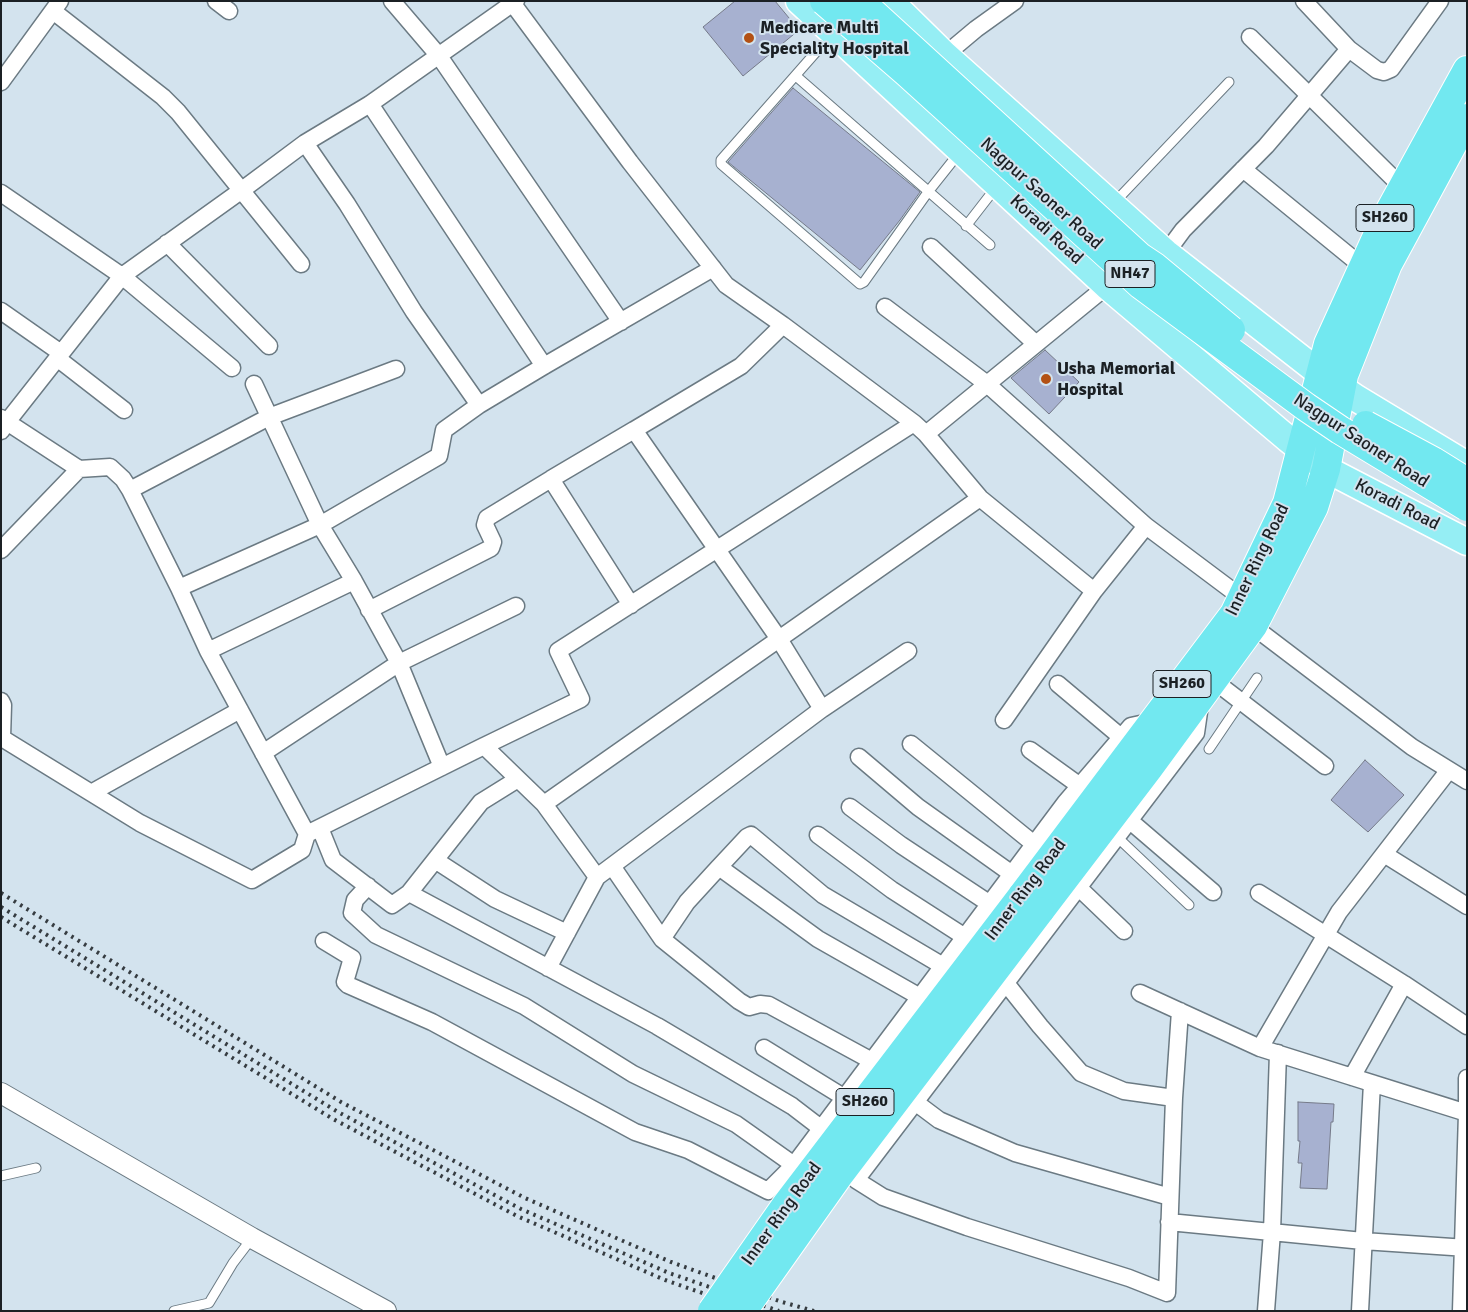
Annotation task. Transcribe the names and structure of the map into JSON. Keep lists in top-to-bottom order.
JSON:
{
  "streets": {
    "highway": [
      "Nagpur Saoner Road",
      "SH260",
      "NH47",
      "Inner Ring Road"
    ],
    "main road": ["Koradi Road"]
  },
  "crossings": [
    ["SH260", "Koradi Road"],
    ["SH260", "NH47"],
    ["SH260", "Inner Ring Road"],
    ["Koradi Road", "NH47"],
    ["Koradi Road", "Inner Ring Road"],
    ["NH47", "Inner Ring Road"]
  ],
  "places": ["Medicare Multi Speciality Hospital", "Usha Memorial Hospital"]
}
